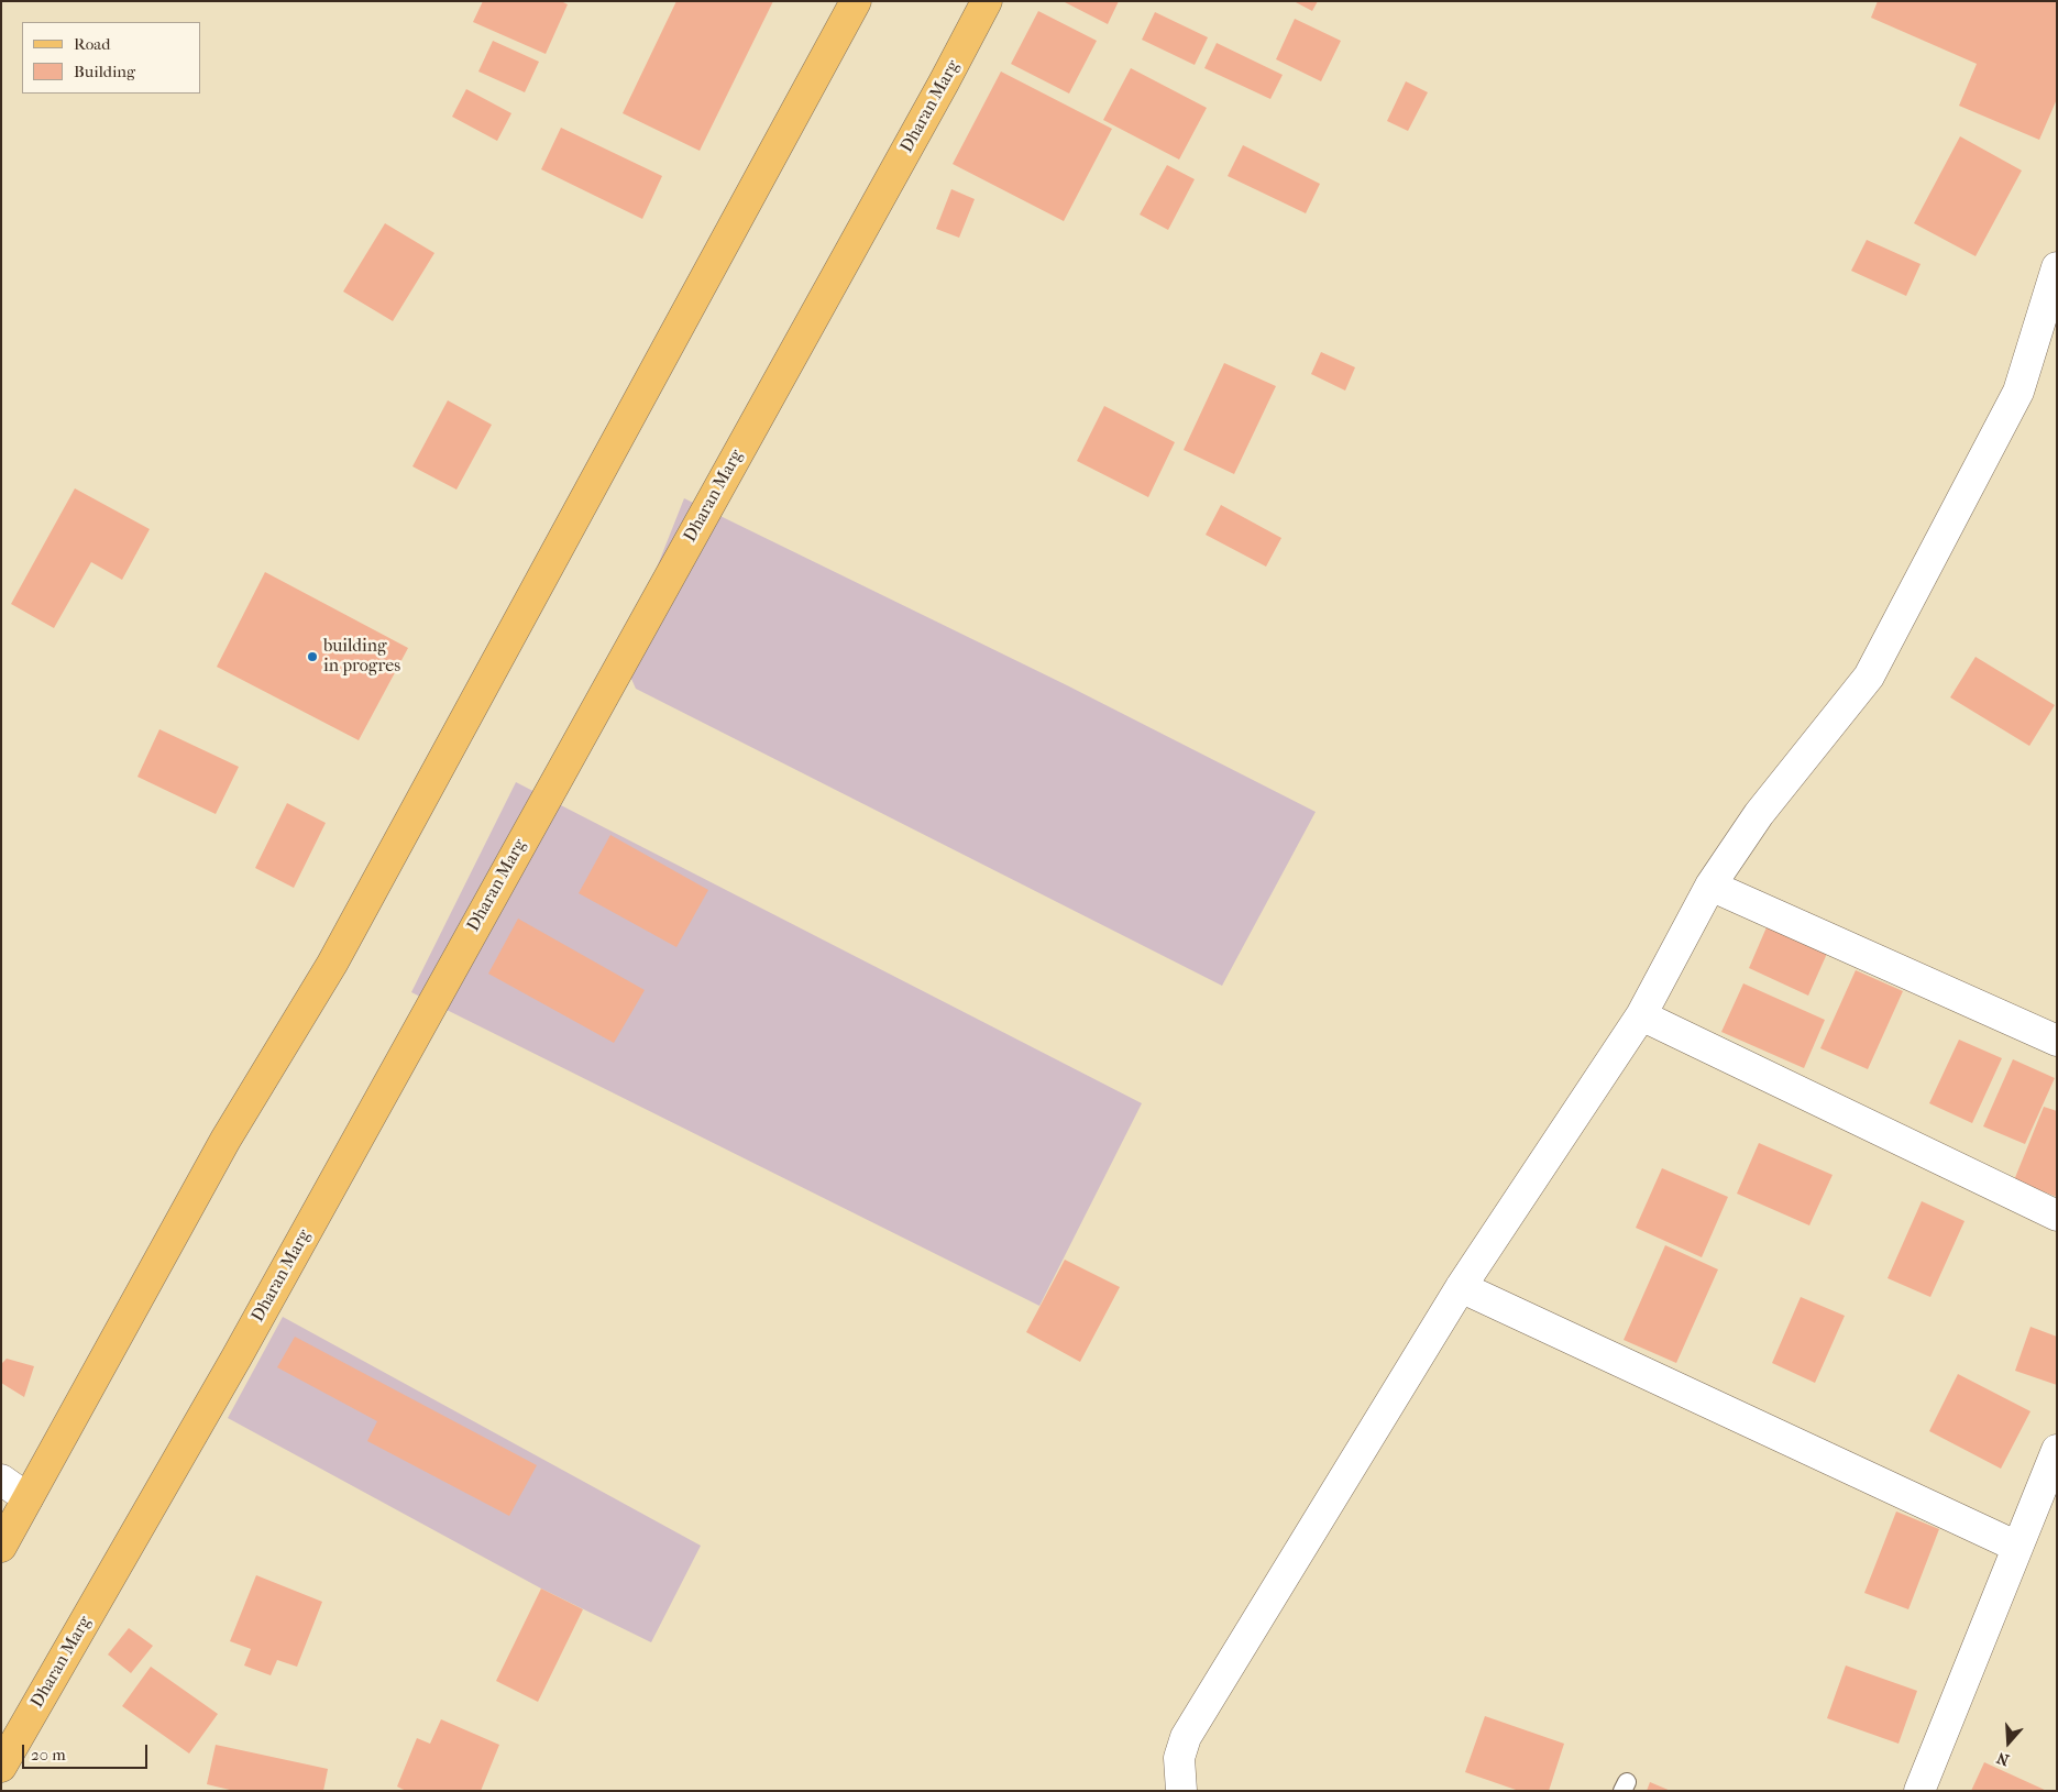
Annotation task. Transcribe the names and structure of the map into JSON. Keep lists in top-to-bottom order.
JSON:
{
  "streets": {
    "main road": ["Dharan Marg"]
  },
  "places": ["building in progres"],
  "legend": ["Road", "Building"],
  "scale_bar": "20 m",
  "north": "bottom"
}
